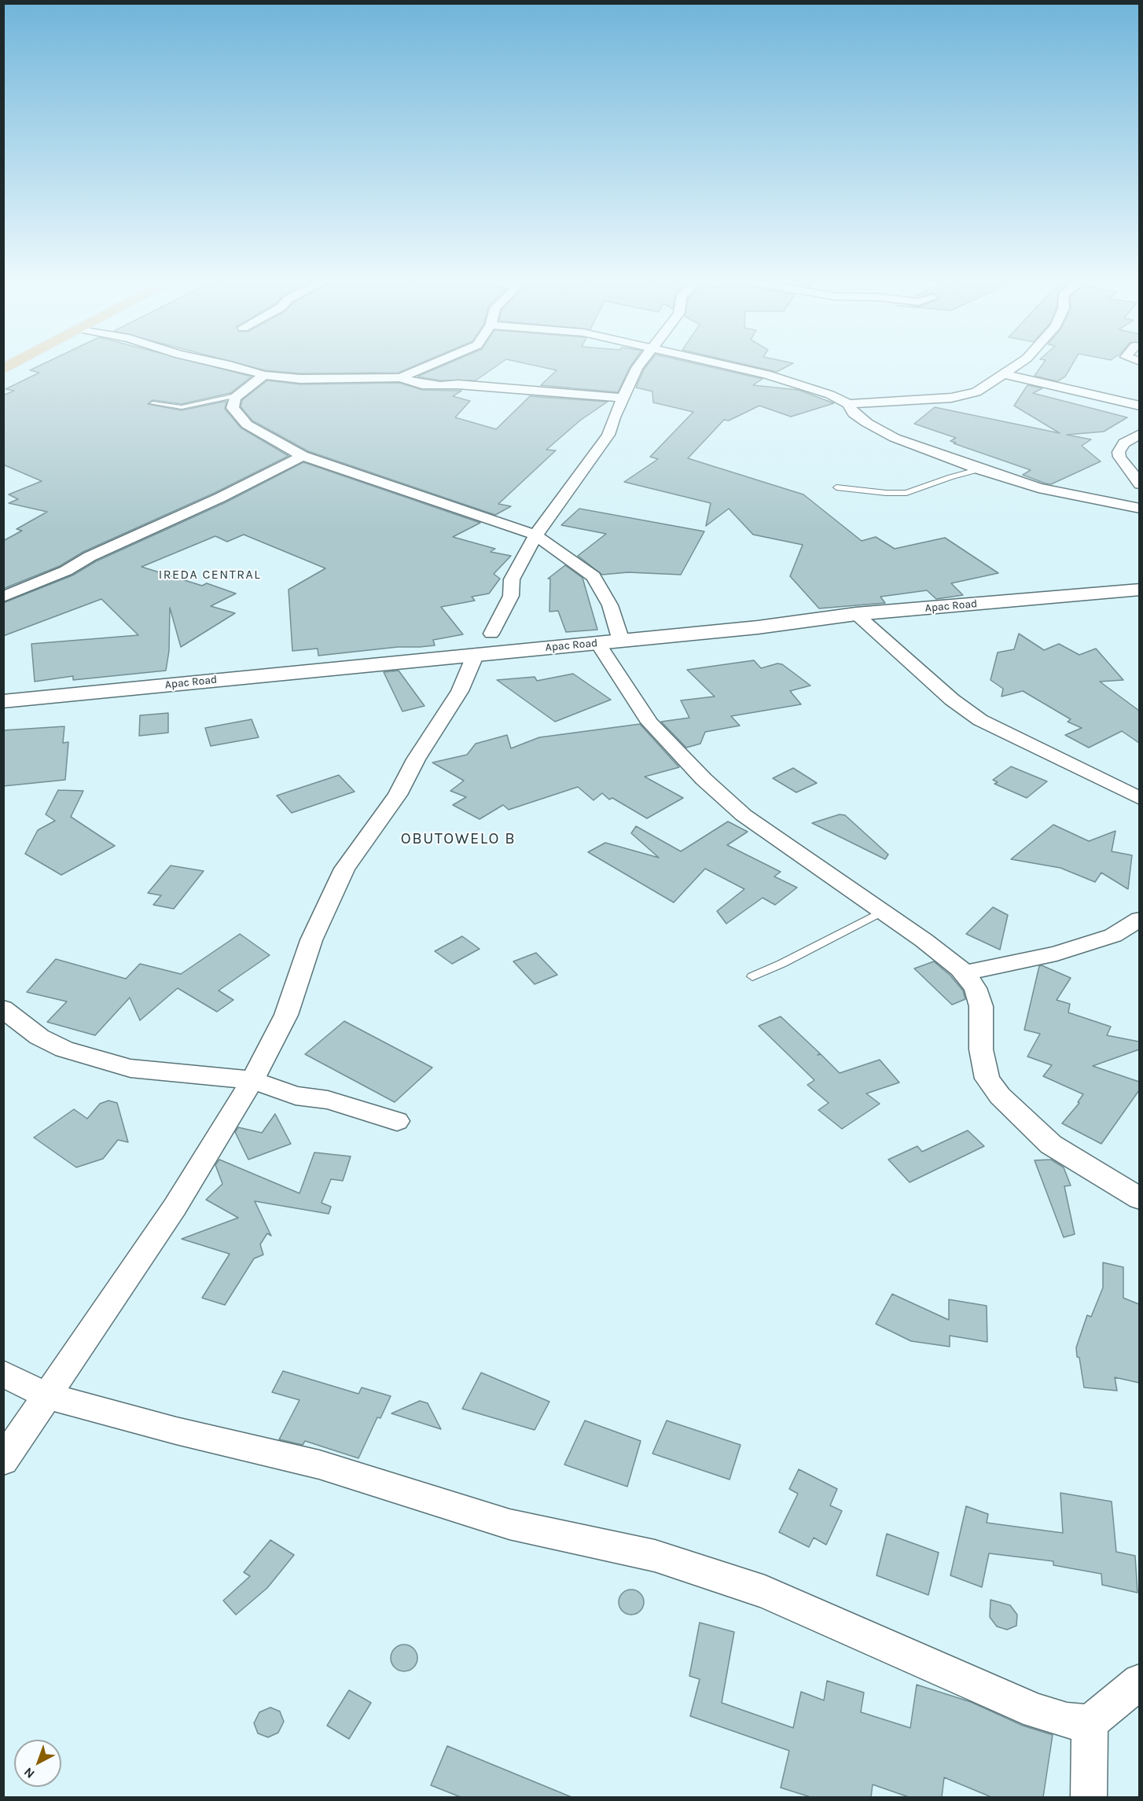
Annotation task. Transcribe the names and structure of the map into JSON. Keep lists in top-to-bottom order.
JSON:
{
  "streets": {
    "main road": ["Apac Road"]
  },
  "districts": ["IREDA CENTRAL", "OBUTOWELO B"],
  "north": "bottom left"
}
